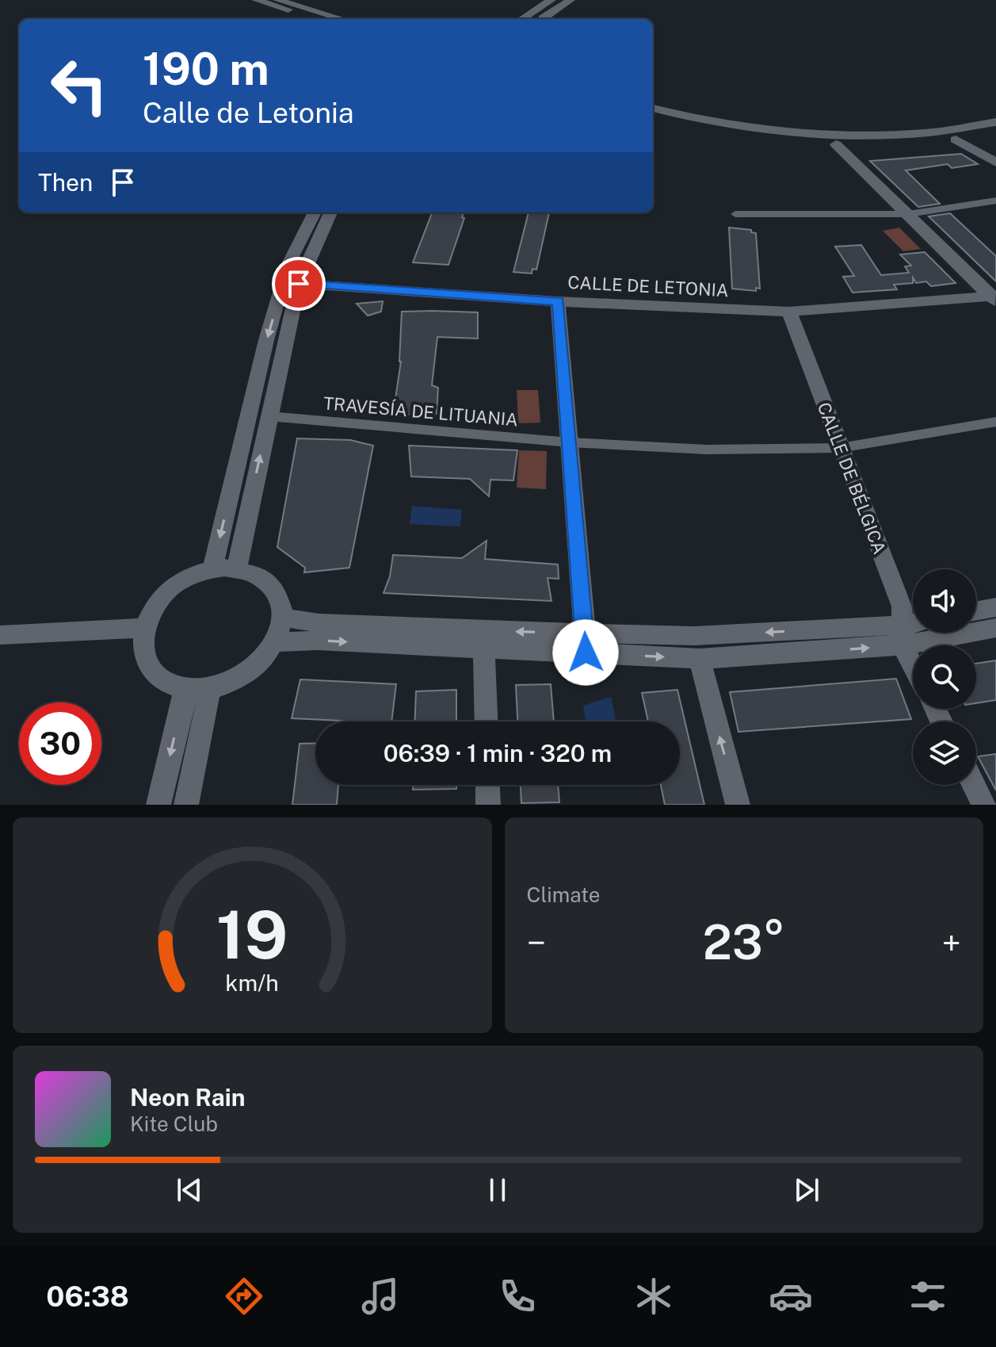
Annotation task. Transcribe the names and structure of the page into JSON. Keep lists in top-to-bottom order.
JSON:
{
  "streets": {
    "street": ["CALLE DE LETONIA", "TRAVESÍA DE LITUANIA", "CALLE DE BÉLGICA"]
  },
  "crossings": [
    ["CALLE DE LETONIA", "CALLE DE BÉLGICA"],
    ["TRAVESÍA DE LITUANIA", "CALLE DE BÉLGICA"]
  ],
  "page": {
    "turn": ["190 m", "Calle de Letonia"],
    "then": "Then",
    "limit": "30",
    "trip": "06:39 · 1 min · 320 m",
    "tile": "Climate",
    "heat": ["−", "23°", "+"],
    "song": ["Neon Rain", "Kite Club"],
    "tabs": "06:38",
    "gauge": ["19", "km/h"]
  }
}
